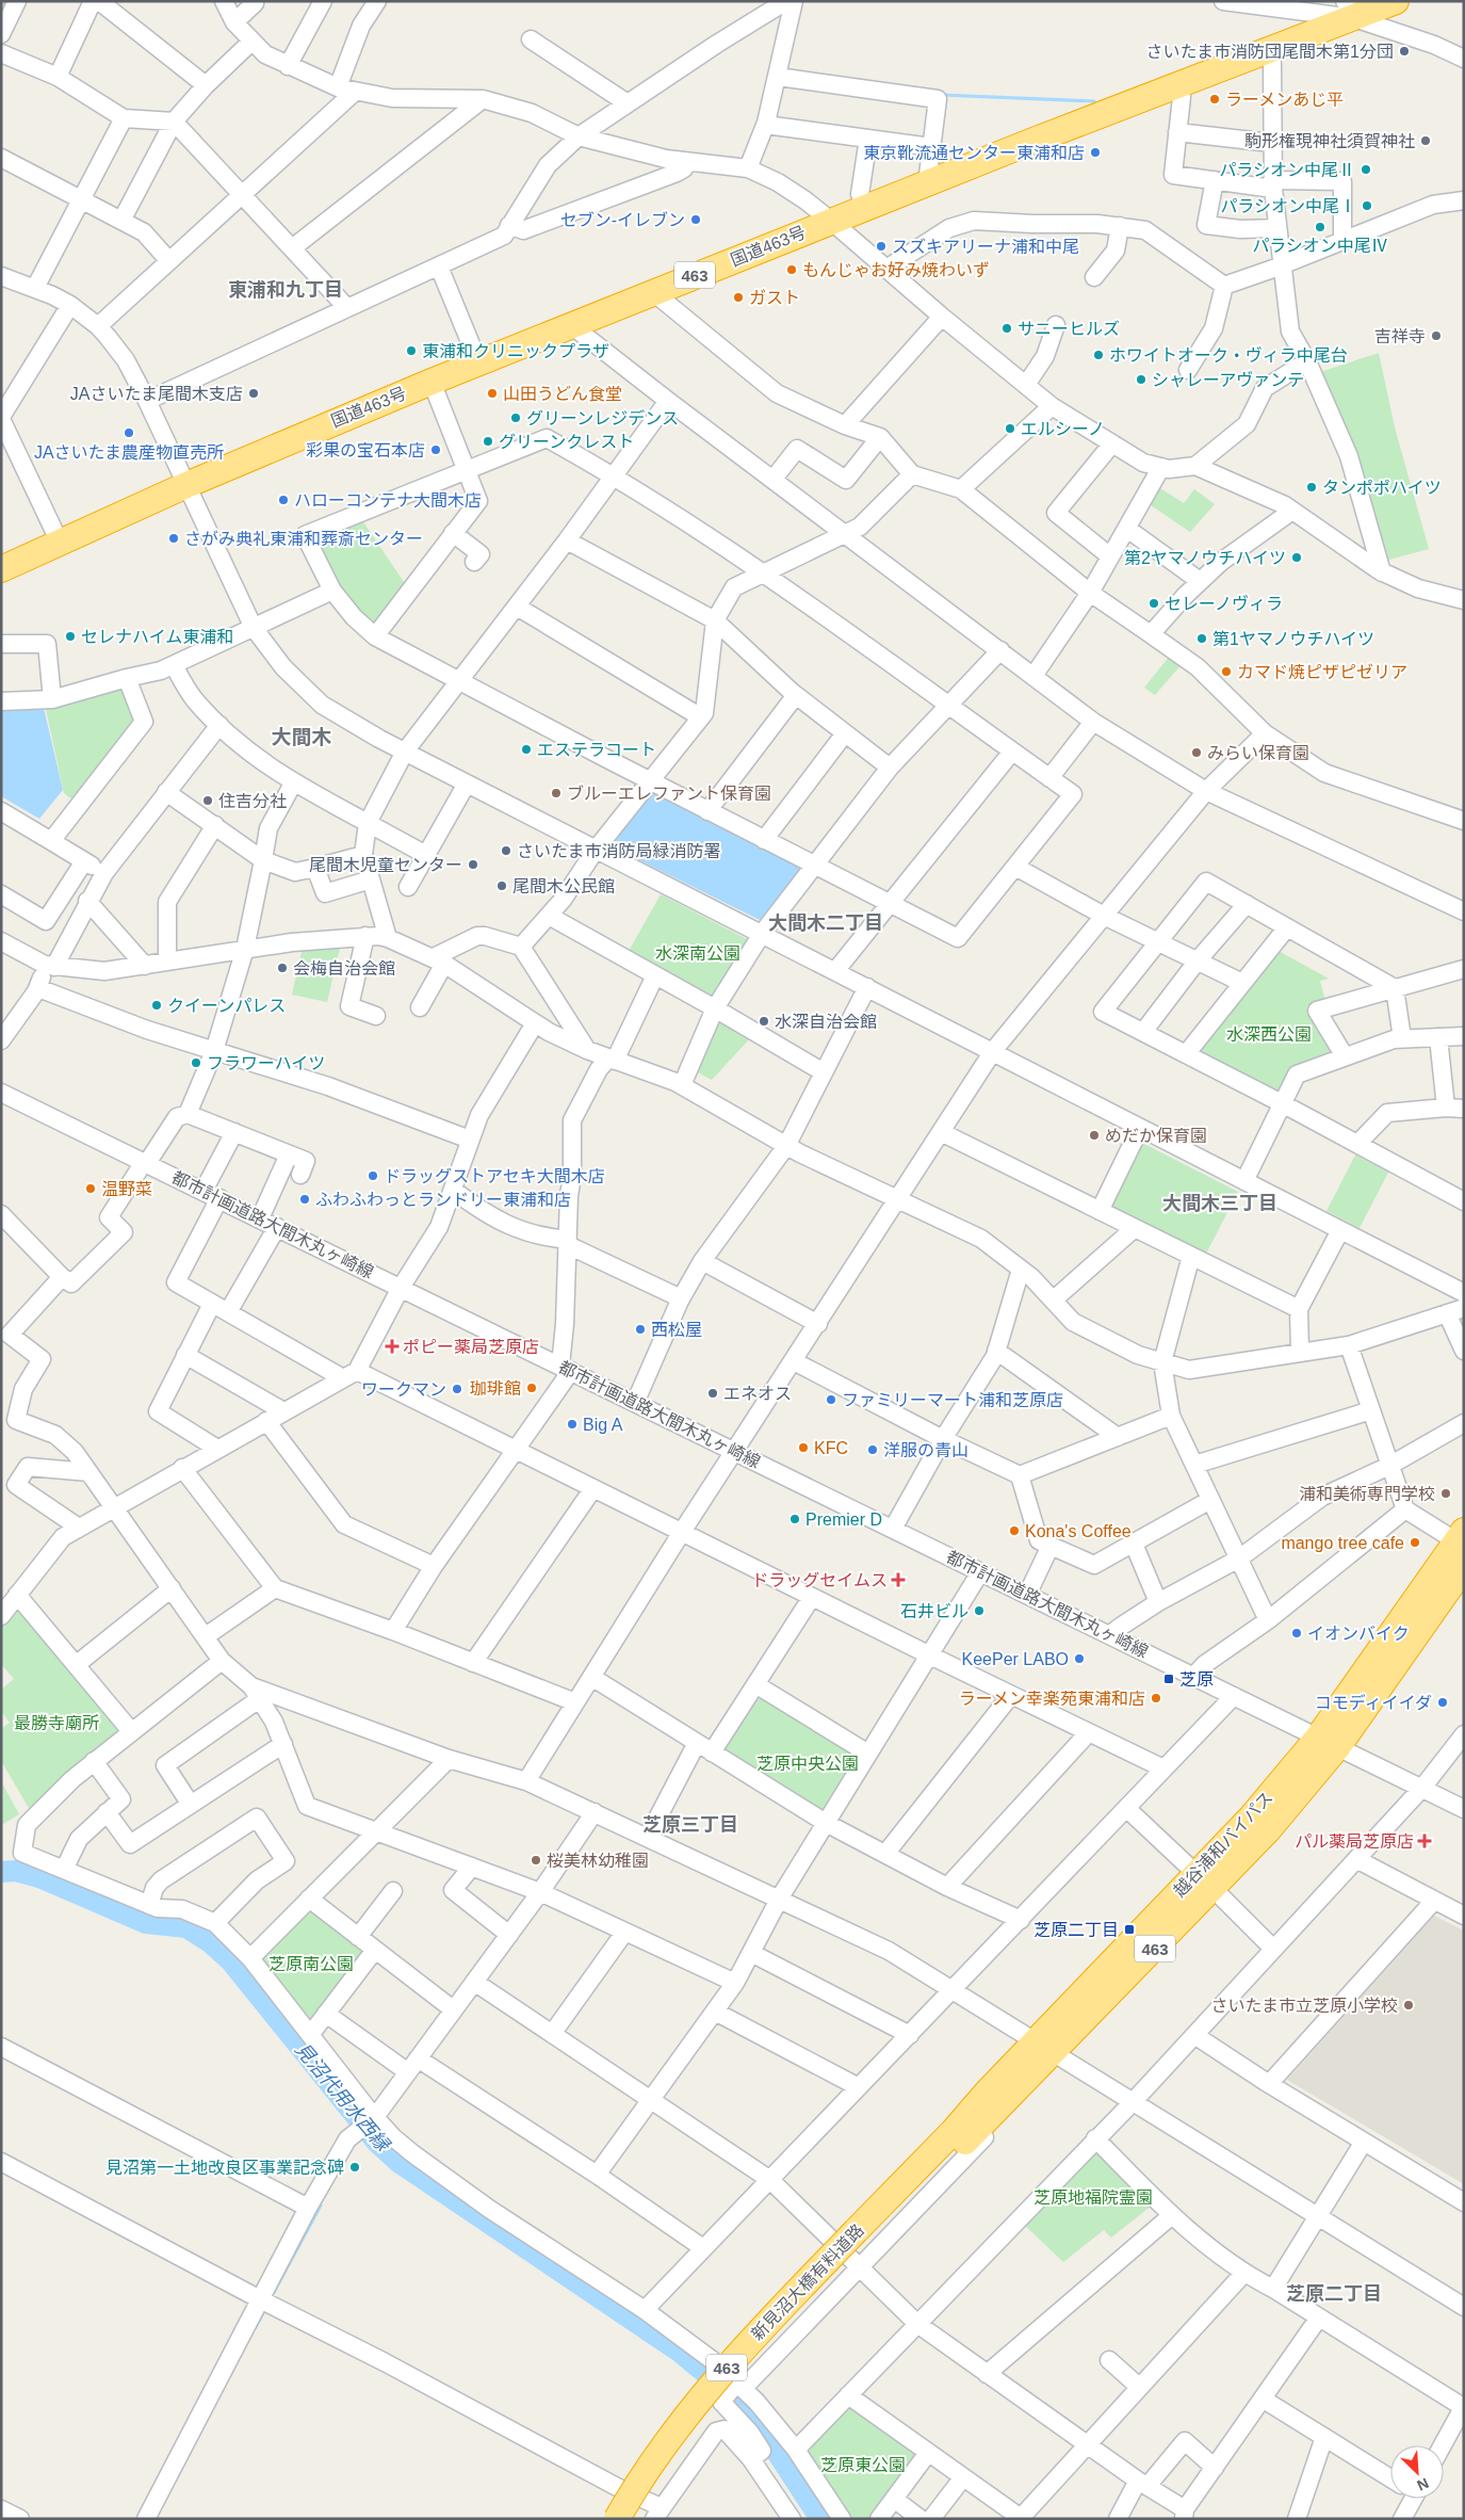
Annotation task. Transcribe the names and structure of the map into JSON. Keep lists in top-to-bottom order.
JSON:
{
  "streets": {
    "highway": [
      "国道463号",
      "463",
      "越谷浦和バイパス",
      "新見沼大橋有料道路"
    ],
    "street": ["都市計画道路大間木丸ヶ崎線"]
  },
  "crossings": [
    ["都市計画道路大間木丸ヶ崎線", "越谷浦和バイパス"],
    ["越谷浦和バイパス", "新見沼大橋有料道路"]
  ],
  "districts": [
    "東浦和九丁目",
    "大間木",
    "大間木二丁目",
    "大間木三丁目",
    "芝原三丁目",
    "芝原二丁目"
  ],
  "water": ["見沼代用水西縁"],
  "parks": [
    "水深南公園",
    "水深西公園",
    "最勝寺廟所",
    "芝原中央公園",
    "芝原南公園",
    "芝原地福院霊園",
    "芝原東公園"
  ],
  "places": {
    "other": [
      "さいたま市消防団尾間木第1分団",
      "ラーメンあじ平",
      "駒形権現神社須賀神社",
      "東京靴流通センター東浦和店",
      "パラシオン中尾Ⅱ",
      "パラシオン中尾Ⅰ",
      "セブン-イレブン",
      "パラシオン中尾Ⅳ",
      "スズキアリーナ浦和中尾",
      "もんじゃお好み焼わいず",
      "ガスト",
      "サニーヒルズ",
      "吉祥寺",
      "東浦和クリニックプラザ",
      "ホワイトオーク・ヴィラ中尾台",
      "シャレーアヴァンテ",
      "JAさいたま尾間木支店",
      "山田うどん食堂",
      "グリーンレジデンス",
      "エルシーノ",
      "JAさいたま農産物直売所",
      "グリーンクレスト",
      "彩果の宝石本店",
      "タンポポハイツ",
      "ハローコンテナ大間木店",
      "さがみ典礼東浦和葬斎センター",
      "第2ヤマノウチハイツ",
      "セレーノヴィラ",
      "セレナハイム東浦和",
      "第1ヤマノウチハイツ",
      "カマド焼ピザピゼリア",
      "エステラコート",
      "みらい保育園",
      "ブルーエレファント保育園",
      "住吉分社",
      "さいたま市消防局緑消防署",
      "尾間木児童センター",
      "尾間木公民館",
      "会梅自治会館",
      "クイーンパレス",
      "水深自治会館",
      "フラワーハイツ",
      "めだか保育園",
      "ドラッグストアセキ大間木店",
      "温野菜",
      "ふわふわっとランドリー東浦和店",
      "西松屋",
      "珈琲館",
      "ワークマン",
      "エネオス",
      "ファミリーマート浦和芝原店",
      "Big A",
      "KFC",
      "洋服の青山",
      "浦和美術専門学校",
      "Premier D",
      "Kona's Coffee",
      "mango tree cafe",
      "石井ビル",
      "イオンバイク",
      "KeePer LABO",
      "ラーメン幸楽苑東浦和店",
      "コモディイイダ",
      "桜美林幼稚園",
      "さいたま市立芝原小学校",
      "見沼第一土地改良区事業記念碑"
    ],
    "health": ["ポピー薬局芝原店", "ドラッグセイムス", "パル薬局芝原店"],
    "transit": ["芝原", "芝原二丁目"]
  },
  "north": "bottom right"
}
